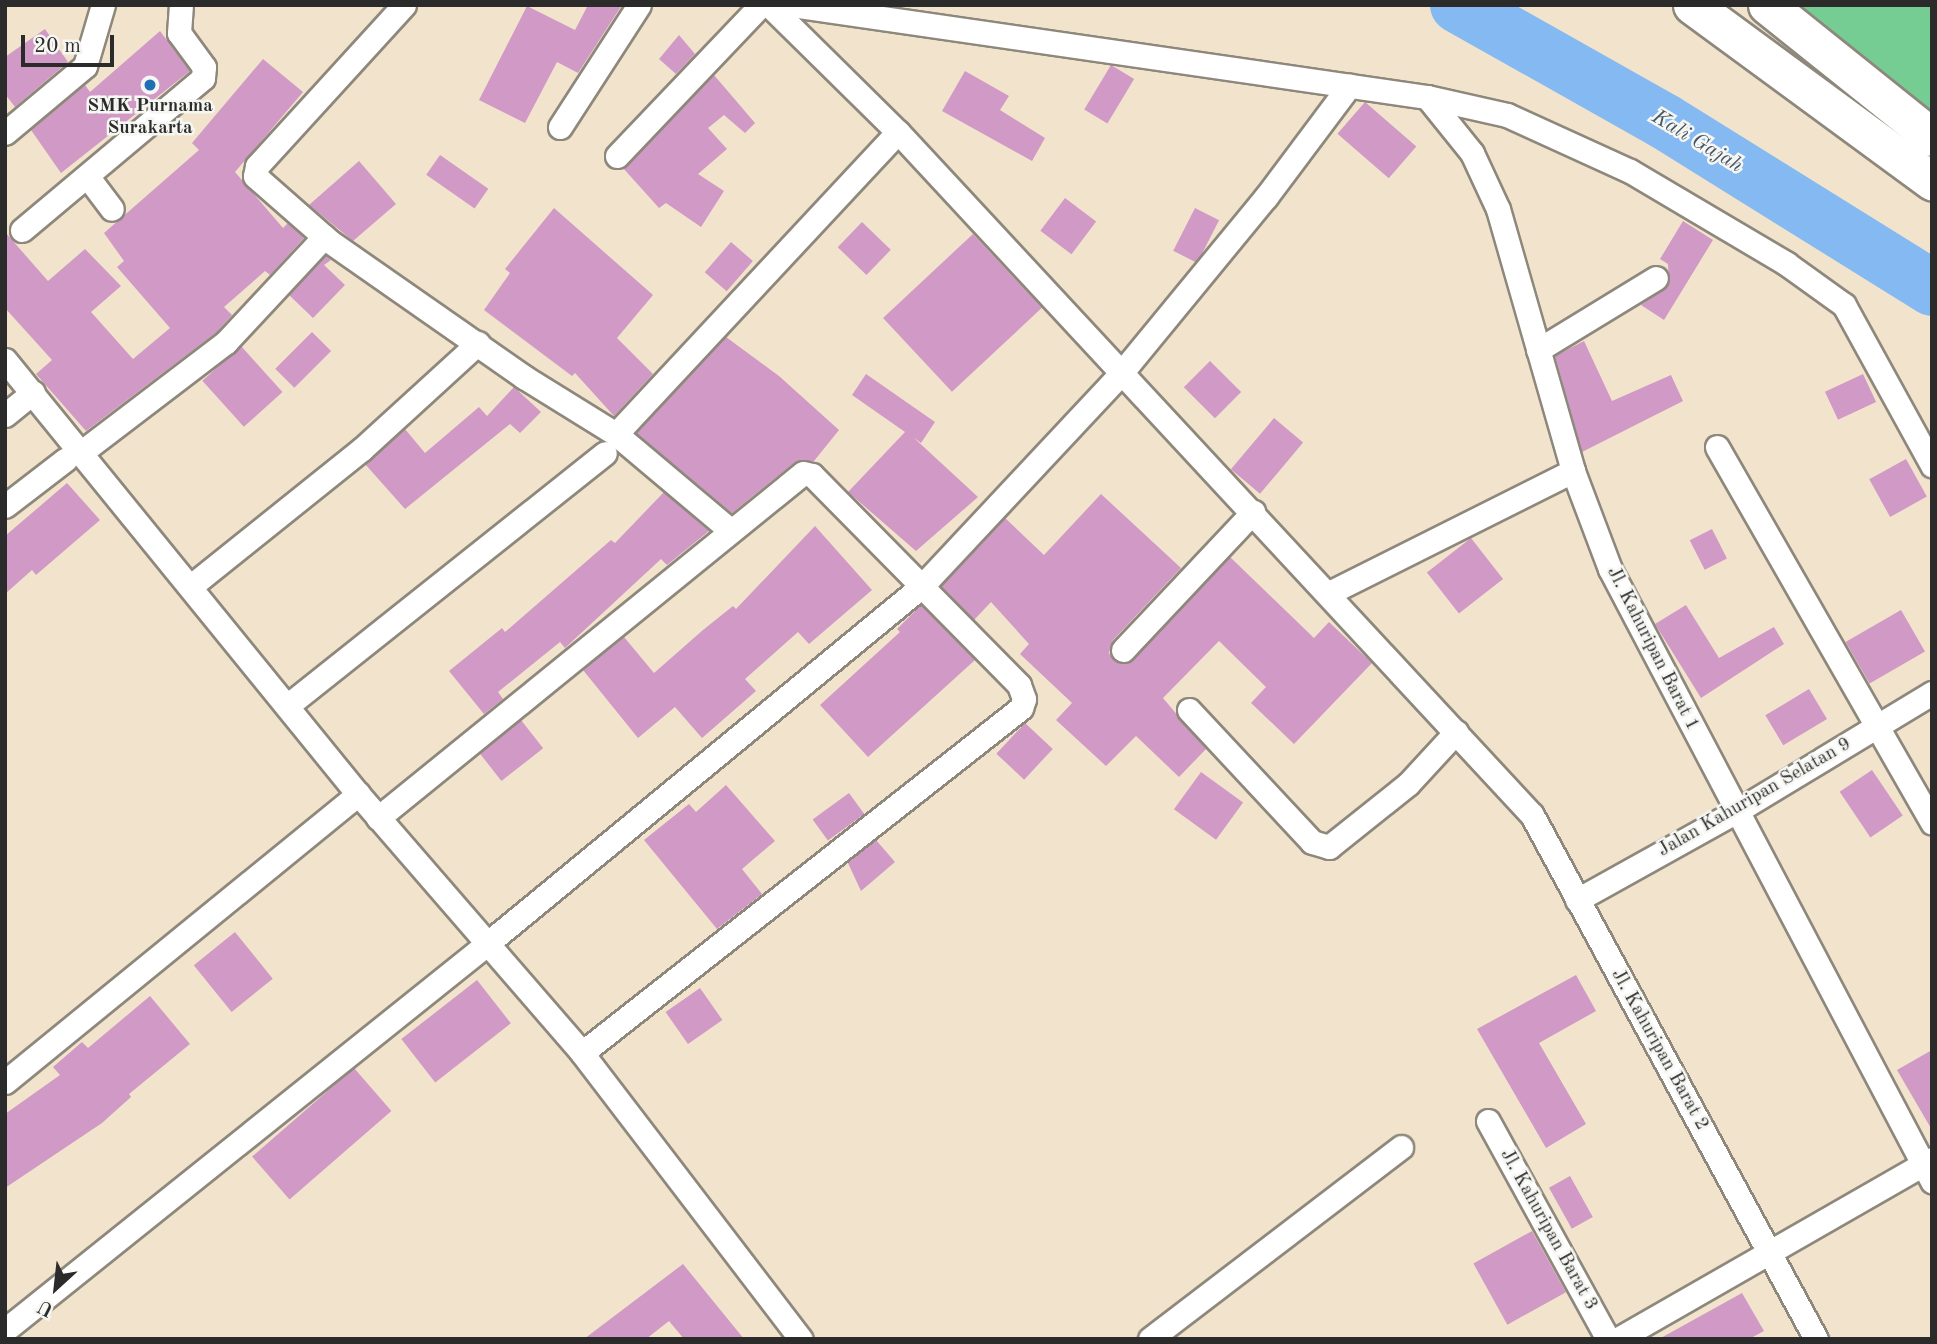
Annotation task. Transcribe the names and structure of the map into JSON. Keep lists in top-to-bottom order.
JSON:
{
  "streets": {
    "street": [
      "Jl. Kahuripan Barat 1",
      "Jalan Kahuripan Selatan 9",
      "Jl. Kahuripan Barat 2",
      "Jl. Kahuripan Barat 3"
    ]
  },
  "crossings": [
    ["Jl. Kahuripan Barat 1", "Jalan Kahuripan Selatan 9"],
    ["Jalan Kahuripan Selatan 9", "Jl. Kahuripan Barat 2"]
  ],
  "water": ["Kali Gajah"],
  "places": ["SMK Purnama Surakarta"],
  "scale_bar": "20 m",
  "north": "bottom left"
}
